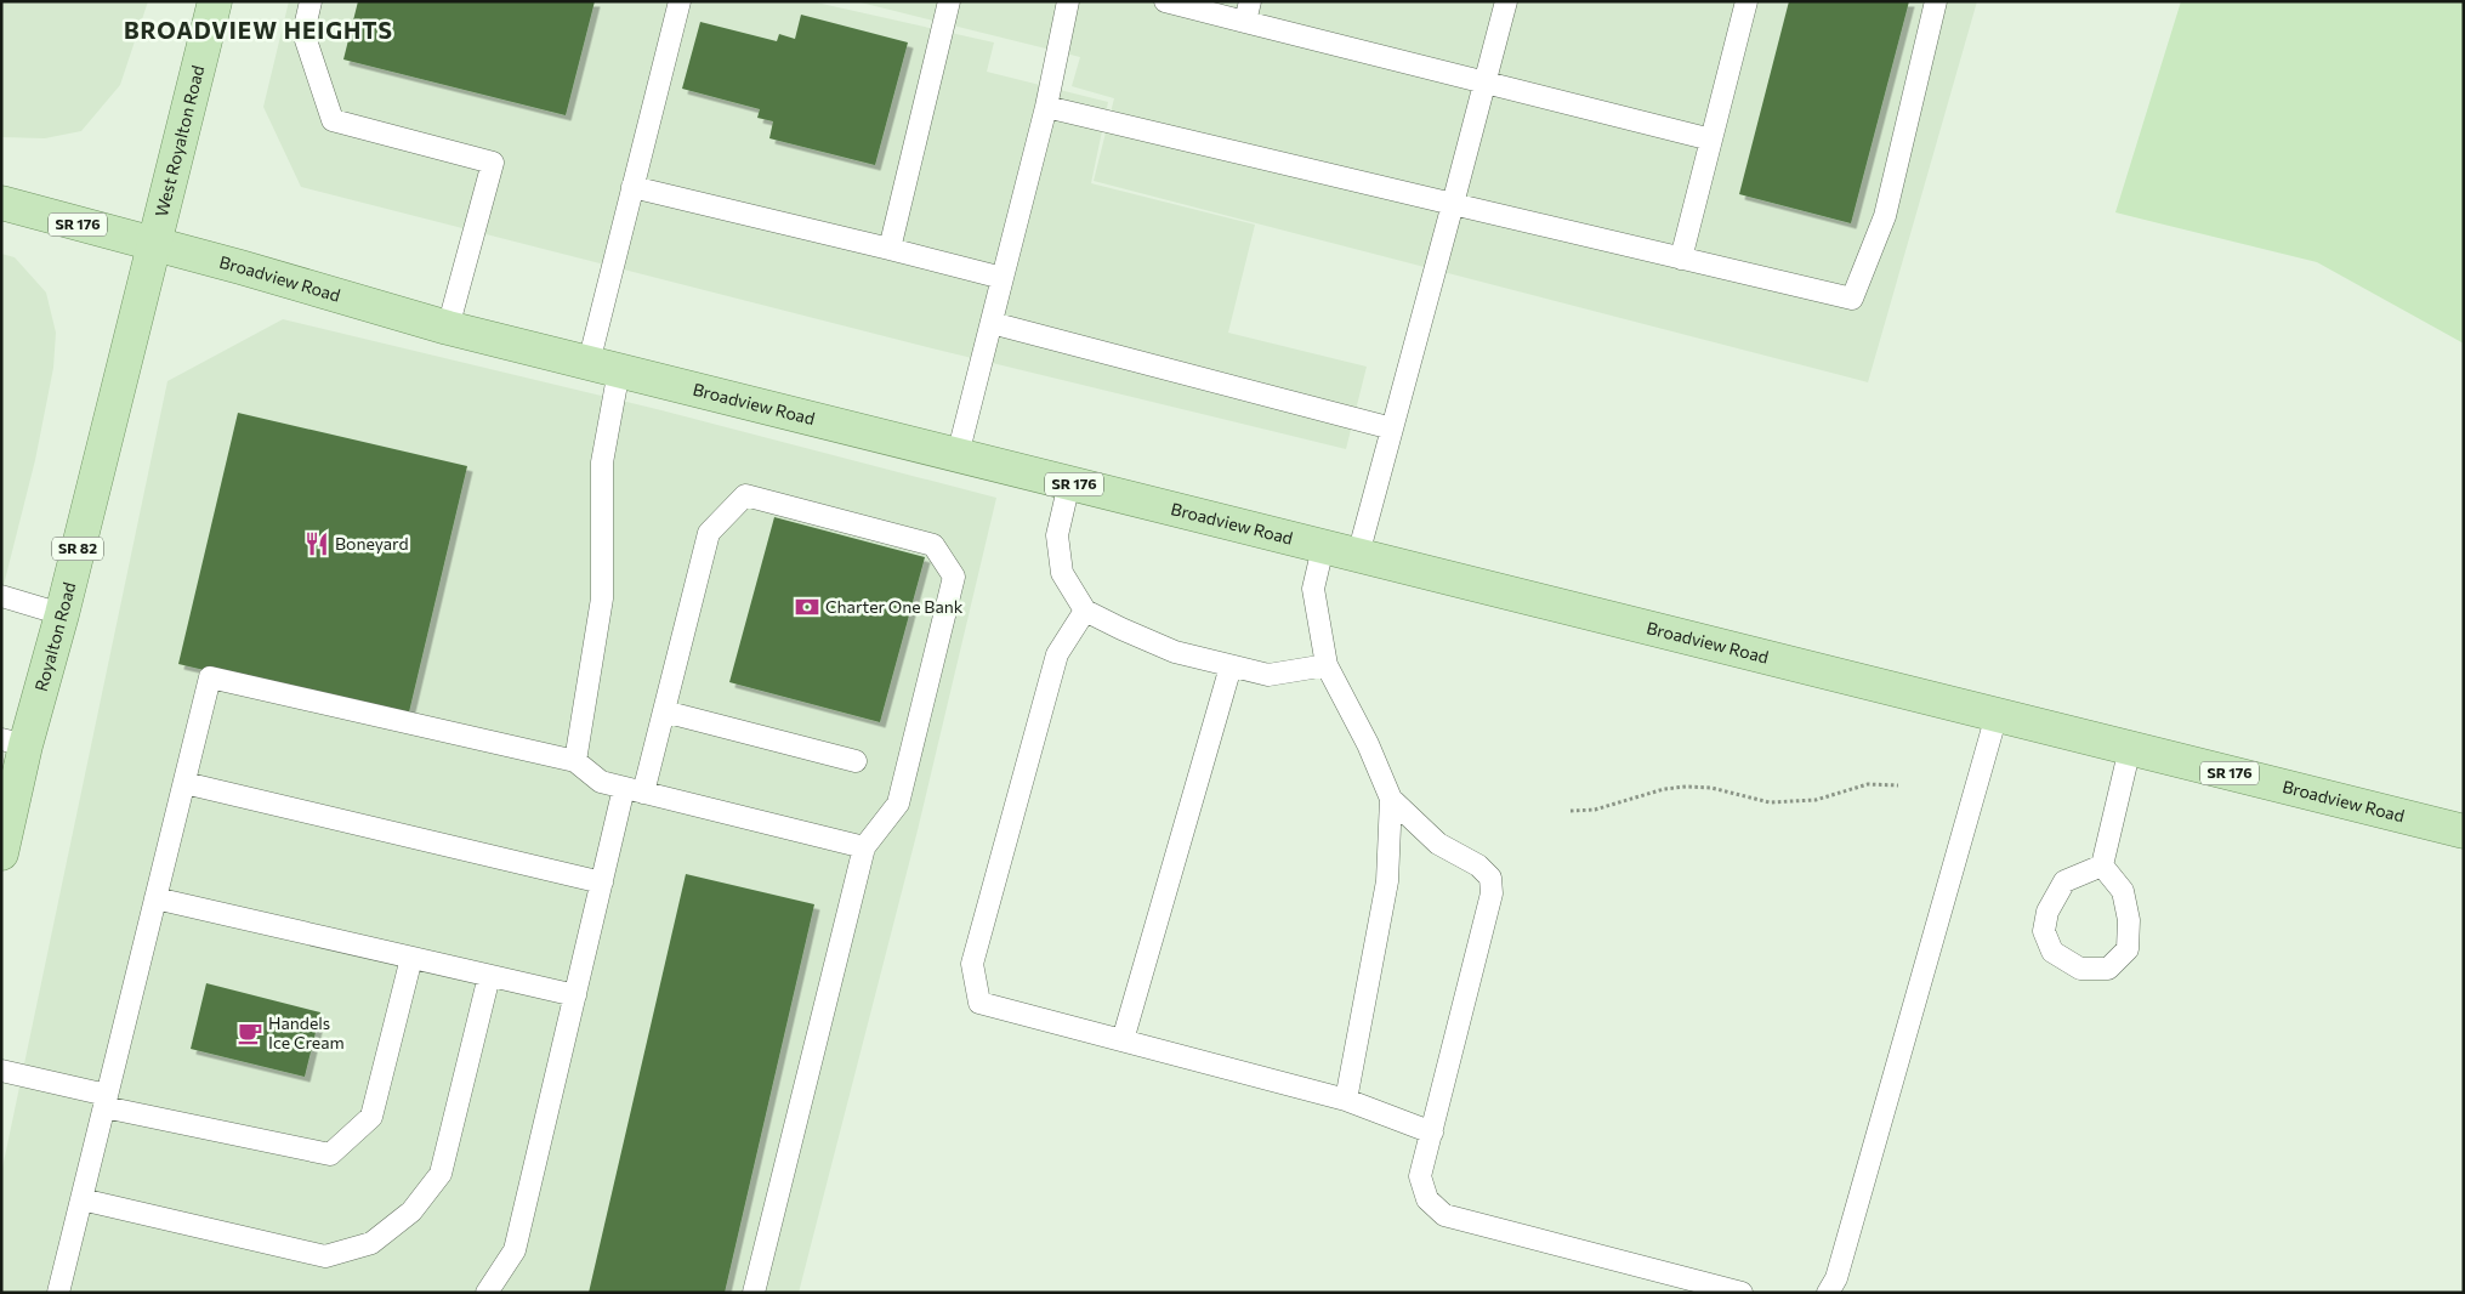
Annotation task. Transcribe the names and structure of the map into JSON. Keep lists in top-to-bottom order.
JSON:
{
  "streets": {
    "main road": [
      "West Royalton Road",
      "SR 176",
      "Broadview Road",
      "SR 82",
      "Royalton Road"
    ]
  },
  "crossings": [
    ["West Royalton Road", "Broadview Road"],
    ["West Royalton Road", "Royalton Road"],
    ["Broadview Road", "Royalton Road"]
  ],
  "districts": ["BROADVIEW HEIGHTS"],
  "places": {
    "restaurant": ["Boneyard"],
    "bank": ["Charter One Bank"],
    "cafe": ["Handels Ice Cream"]
  }
}
